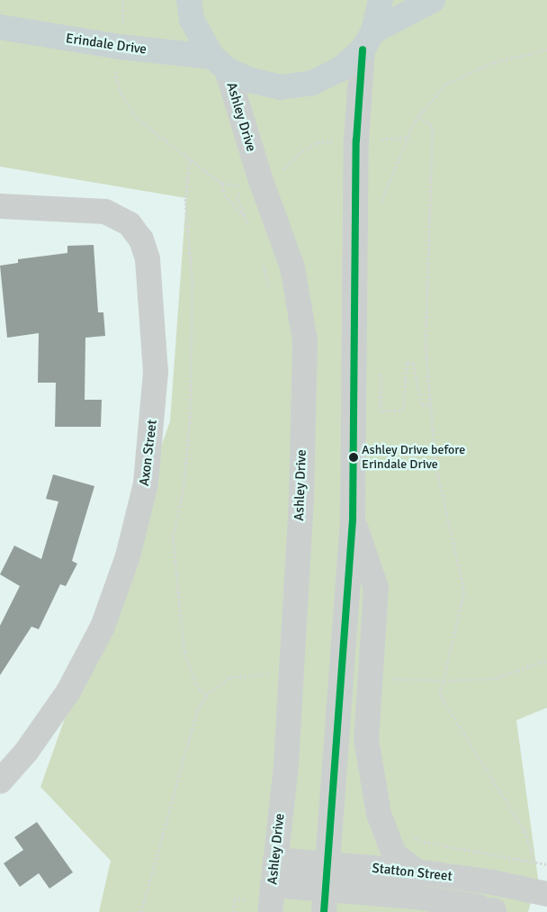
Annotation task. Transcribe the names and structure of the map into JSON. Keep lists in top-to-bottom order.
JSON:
{
  "streets": {
    "main road": [
      "Erindale Drive",
      "Ashley Drive",
      "Axon Street",
      "Statton Street"
    ]
  },
  "crossings": [
    ["Erindale Drive", "Ashley Drive"],
    ["Ashley Drive", "Statton Street"]
  ],
  "places": ["Ashley Drive before Erindale Drive"]
}
